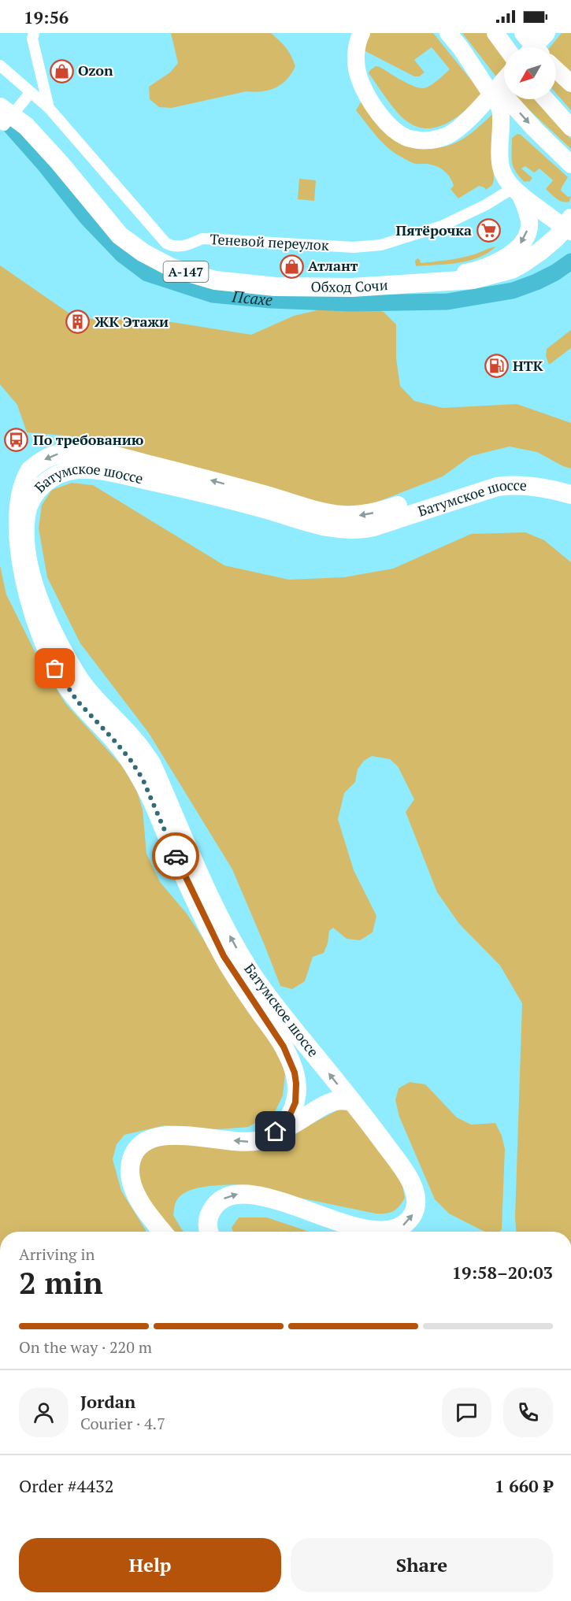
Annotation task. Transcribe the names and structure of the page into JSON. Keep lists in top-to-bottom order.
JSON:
{
  "streets": {
    "highway": ["А-147", "Обход Сочи", "Батумское шоссе"],
    "street": ["Теневой переулок"]
  },
  "crossings": [
    ["Теневой переулок", "А-147"],
    ["А-147", "Обход Сочи"]
  ],
  "water": ["Псахе"],
  "places": {
    "shop": ["Ozon", "Атлант"],
    "supermarket": ["Пятёрочка"],
    "building": ["ЖК Этажи"],
    "fuel station": ["НТК"],
    "bus stop": ["По требованию"]
  },
  "north": "bottom left",
  "page": {
    "status": "19:56",
    "heading": ["2 min", "Arriving in", "19:58–20:03"],
    "panel": [
      "Jordan",
      "Courier · 4.7",
      "Order #4432",
      "1 660 ₽"
    ],
    "bar": "On the way · 220 m",
    "buttons": ["Help", "Share"]
  }
}
